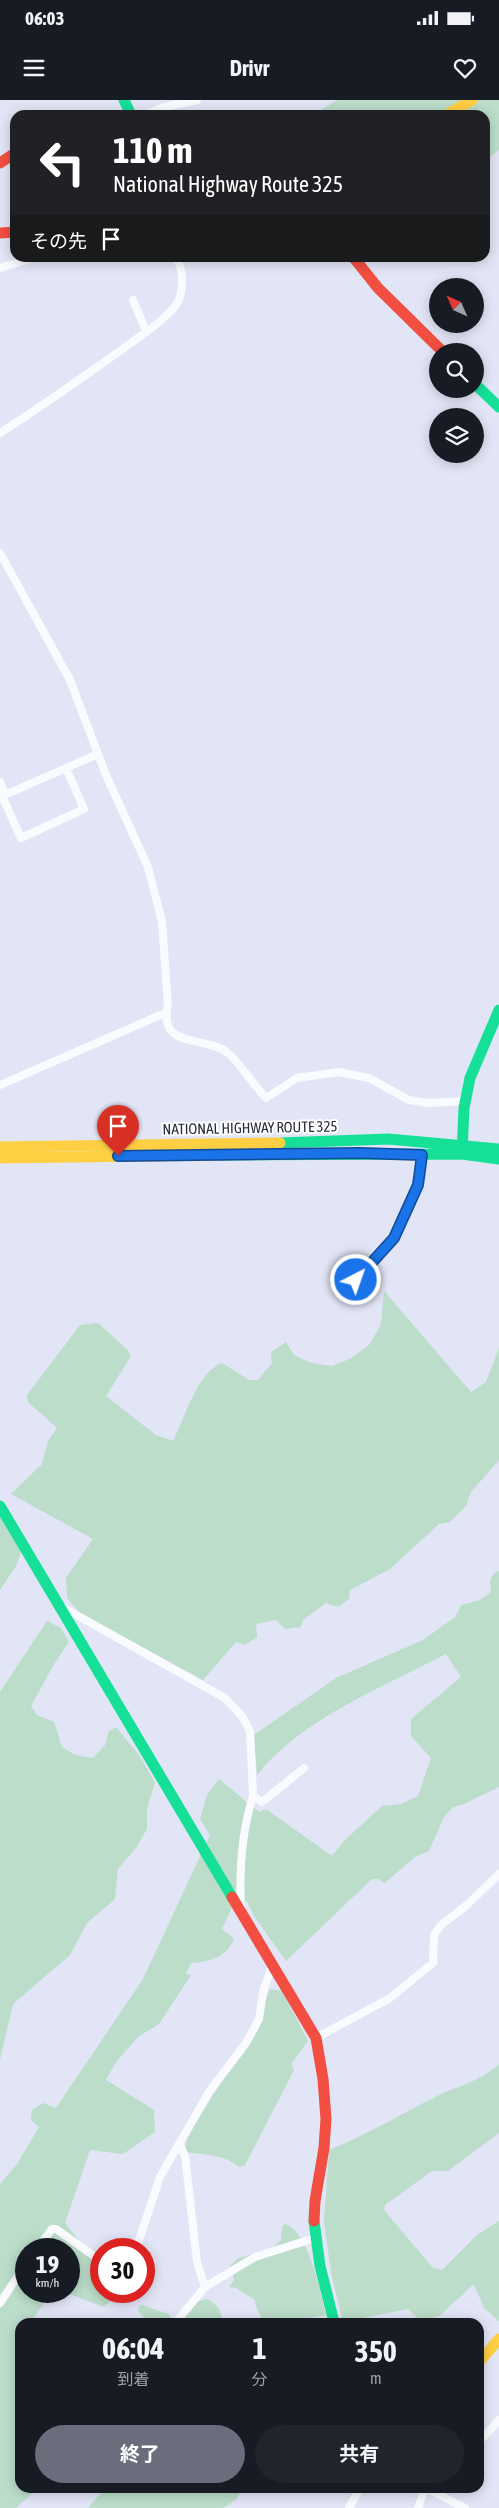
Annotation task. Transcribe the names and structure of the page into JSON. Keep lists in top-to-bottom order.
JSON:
{
  "streets": {
    "main road": ["NATIONAL HIGHWAY ROUTE 325"]
  },
  "north": "top left",
  "page": {
    "status": "06:03",
    "header": "Drivr",
    "turn": ["110 m", "National Highway Route 325"],
    "then": "その先",
    "speed": "19 km/h",
    "limit": "30",
    "eta": [
      "06:04",
      "到着",
      "1",
      "分",
      "350",
      "m"
    ],
    "buttons": ["終了", "共有"]
  }
}
